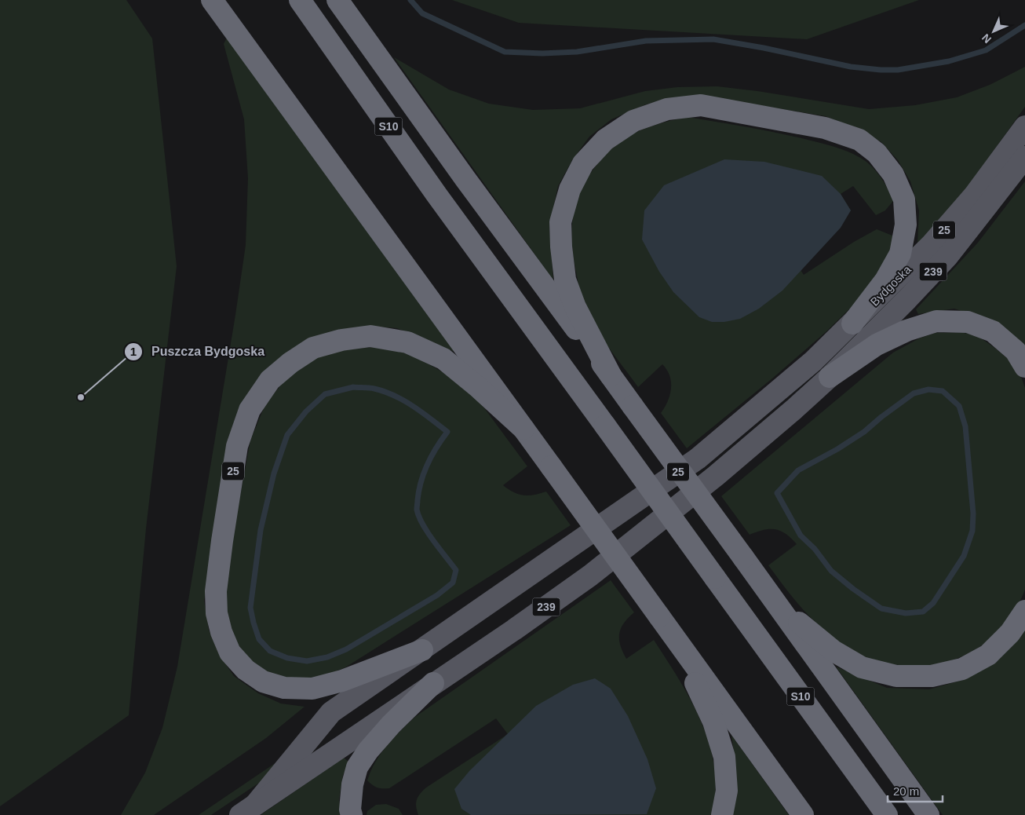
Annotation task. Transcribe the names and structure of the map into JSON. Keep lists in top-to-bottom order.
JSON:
{
  "streets": {
    "highway": ["S10", "25"],
    "main road": ["239", "Bydgoska"]
  },
  "crossings": [
    ["25", "239"],
    ["25", "Bydgoska"],
    ["239", "Bydgoska"]
  ],
  "places": ["Puszcza Bydgoska"],
  "scale_bar": "20 m",
  "north": "bottom left"
}
